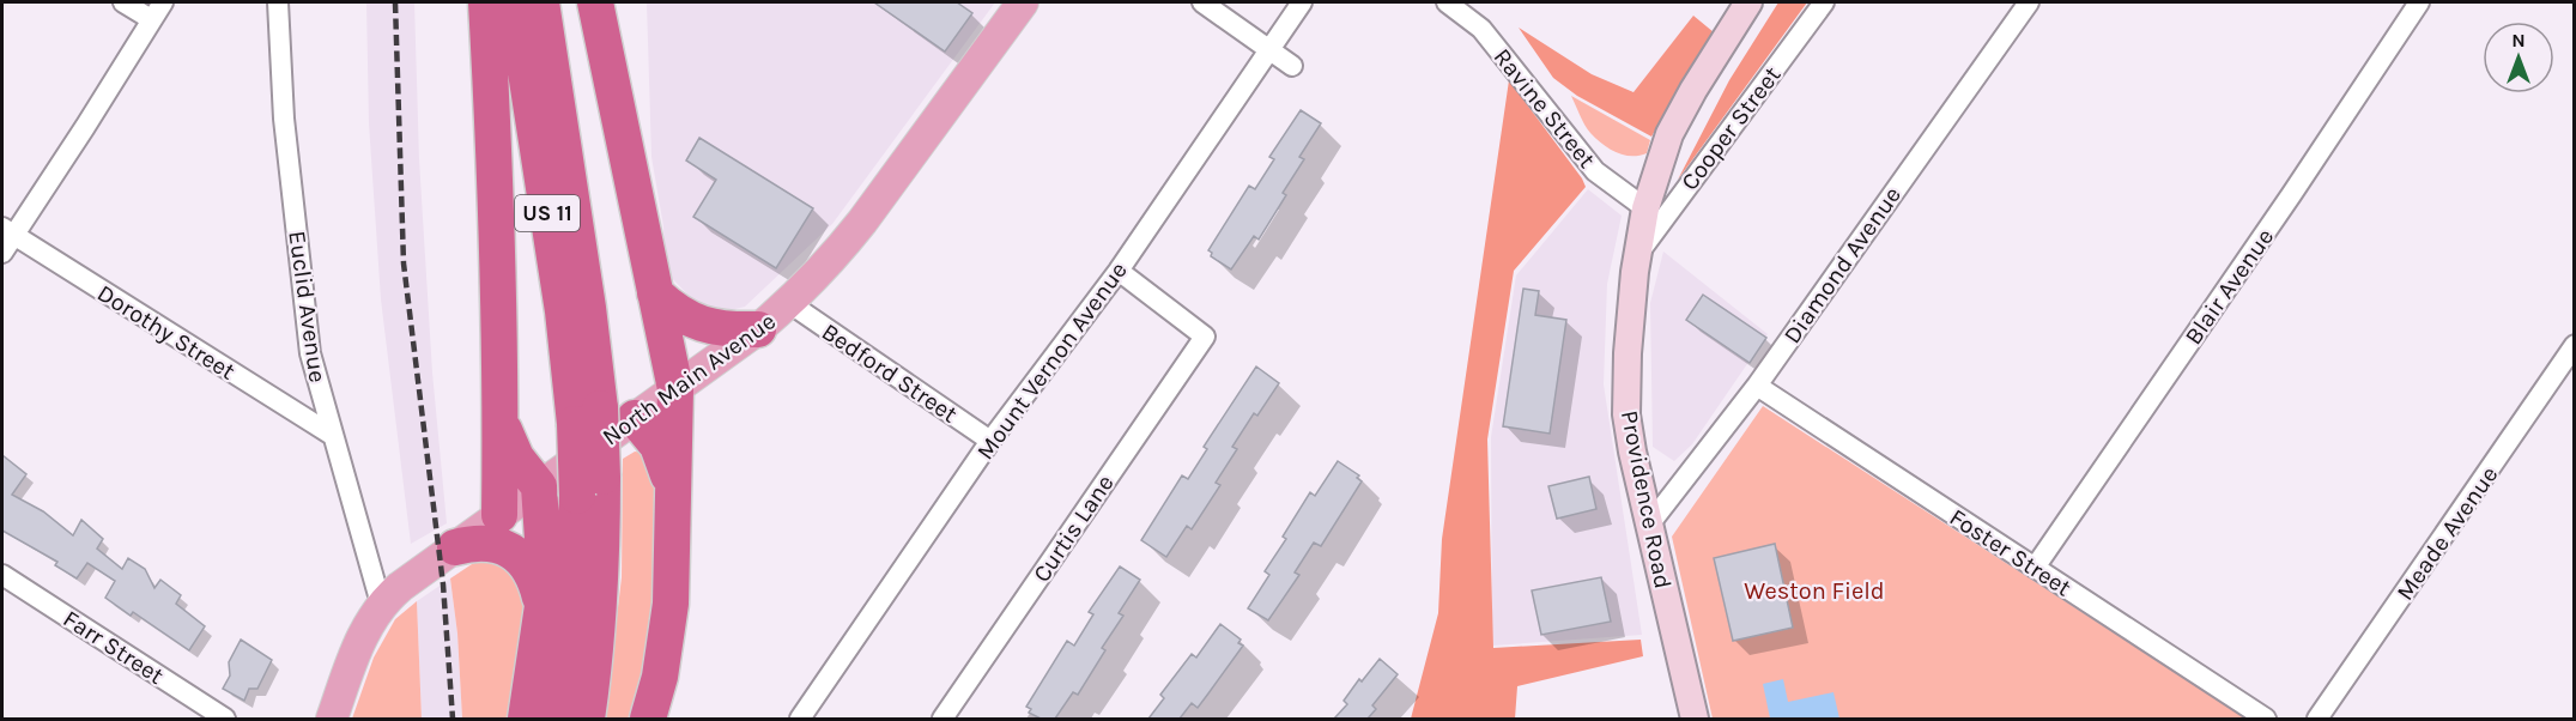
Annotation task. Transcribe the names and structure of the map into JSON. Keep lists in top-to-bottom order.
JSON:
{
  "streets": {
    "highway": ["US 11"],
    "main road": ["North Main Avenue", "Providence Road"],
    "street": [
      "Ravine Street",
      "Cooper Street",
      "Diamond Avenue",
      "Blair Avenue",
      "Euclid Avenue",
      "Dorothy Street",
      "Mount Vernon Avenue",
      "Bedford Street",
      "Curtis Lane",
      "Meade Avenue",
      "Foster Street",
      "Farr Street"
    ]
  },
  "crossings": [
    ["Ravine Street", "Providence Road"],
    ["Cooper Street", "Providence Road"],
    ["Diamond Avenue", "Providence Road"],
    ["Diamond Avenue", "Foster Street"],
    ["Blair Avenue", "Foster Street"],
    ["Euclid Avenue", "Dorothy Street"],
    ["Euclid Avenue", "North Main Avenue"],
    ["Mount Vernon Avenue", "Bedford Street"],
    ["Mount Vernon Avenue", "Curtis Lane"],
    ["Bedford Street", "North Main Avenue"]
  ],
  "parks": ["Weston Field"],
  "north": "top"
}
